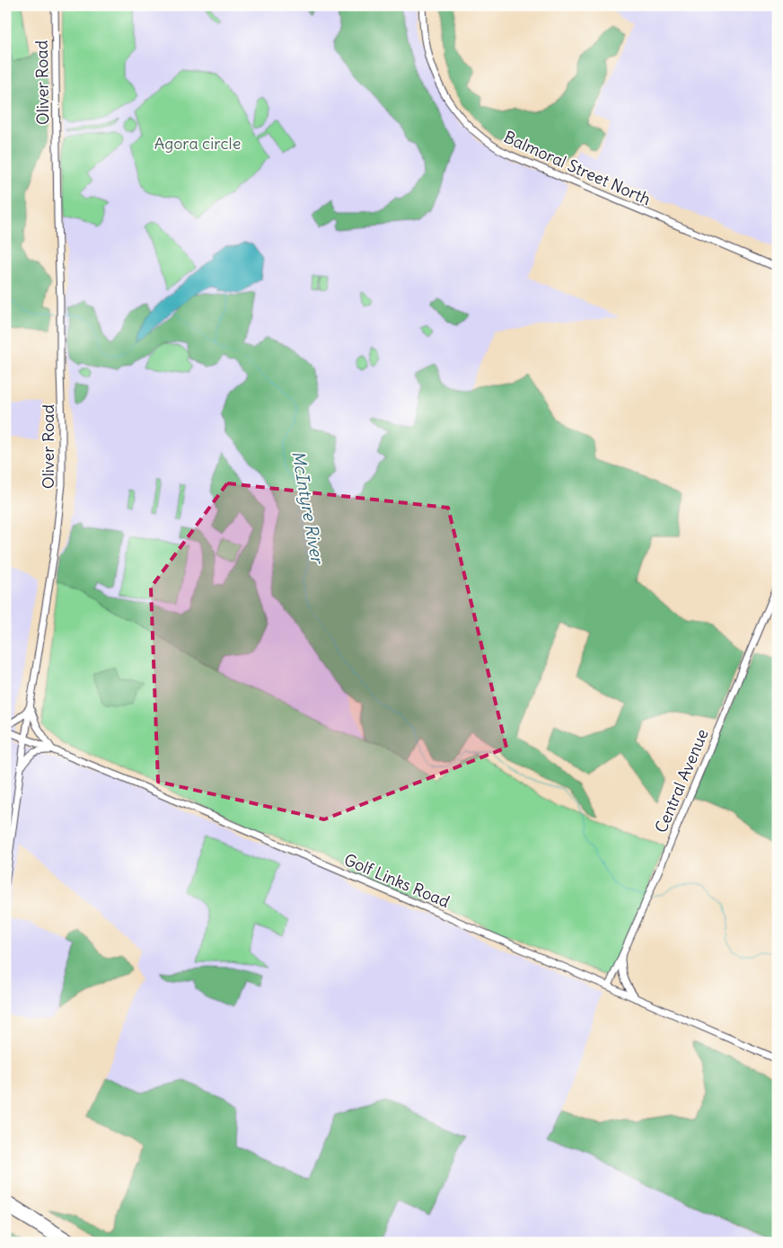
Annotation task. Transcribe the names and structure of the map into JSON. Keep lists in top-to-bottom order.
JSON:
{
  "streets": {
    "main road": [
      "Oliver Road",
      "Balmoral Street North",
      "Central Avenue",
      "Golf Links Road"
    ]
  },
  "crossings": [
    ["Oliver Road", "Golf Links Road"],
    ["Central Avenue", "Golf Links Road"]
  ],
  "water": ["McIntyre River"],
  "parks": ["Agora circle"]
}
